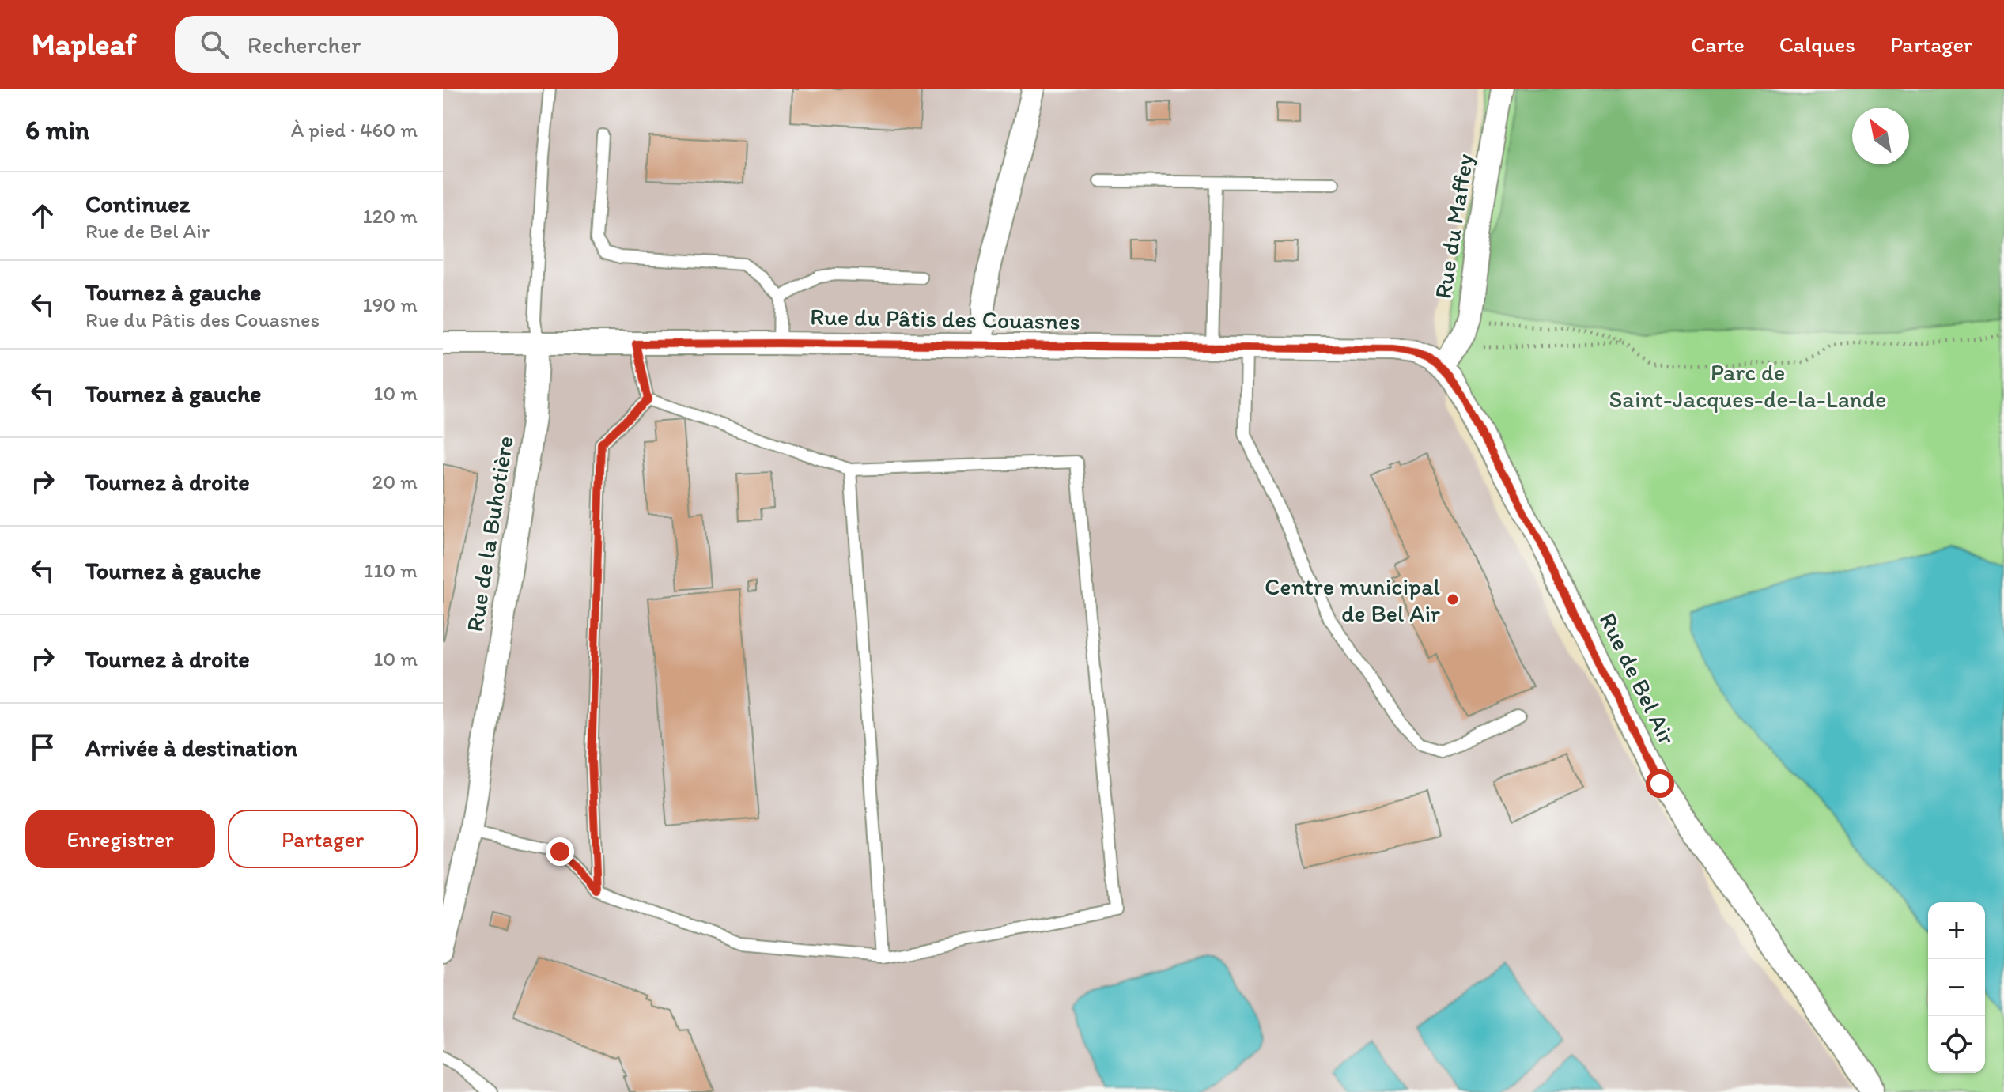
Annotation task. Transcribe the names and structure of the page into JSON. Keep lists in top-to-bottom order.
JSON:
{
  "streets": {
    "street": [
      "Rue du Maffey",
      "Rue du Pâtis des Couasnes",
      "Rue de la Buhotière",
      "Rue de Bel Air"
    ]
  },
  "crossings": [
    ["Rue du Maffey", "Rue du Pâtis des Couasnes"],
    ["Rue du Maffey", "Rue de Bel Air"],
    ["Rue du Pâtis des Couasnes", "Rue de la Buhotière"],
    ["Rue du Pâtis des Couasnes", "Rue de Bel Air"]
  ],
  "parks": ["Parc de Saint-Jacques-de-la-Lande"],
  "places": ["Centre municipal de Bel Air"],
  "north": "top left",
  "page": {
    "header": "Mapleaf",
    "search": "Rechercher",
    "nav": ["Carte", "Calques", "Partager"],
    "heading": ["6 min", "À pied · 460 m"],
    "list": [
      ["Continuez", "Rue de Bel Air", "120 m"],
      ["Tournez à gauche", "Rue du Pâtis des Couasnes", "190 m"],
      ["Tournez à gauche", "10 m"],
      ["Tournez à droite", "20 m"],
      ["Tournez à gauche", "110 m"],
      ["Tournez à droite", "10 m"],
      "Arrivée à destination"
    ],
    "buttons": ["Enregistrer", "Partager"],
    "map_buttons": ["+", "−"]
  }
}
